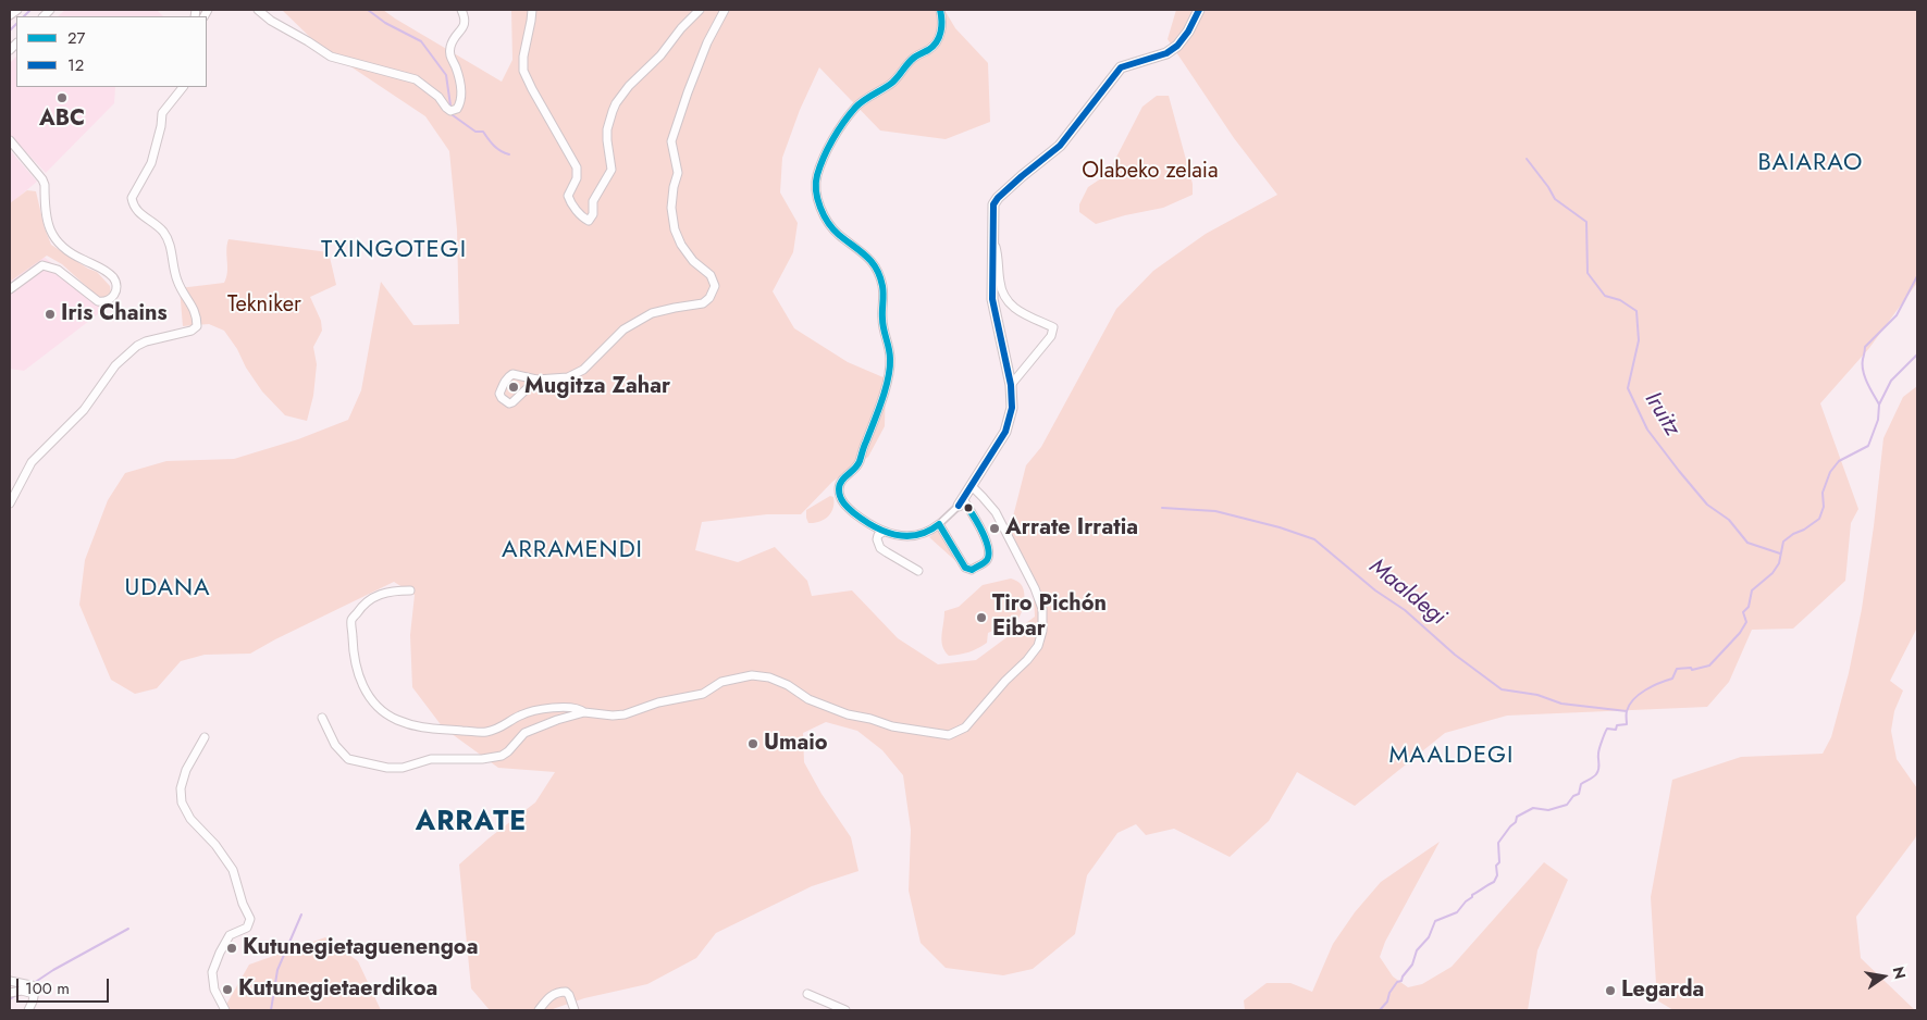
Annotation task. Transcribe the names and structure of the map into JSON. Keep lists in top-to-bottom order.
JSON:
{
  "districts": [
    "BAIARAO",
    "TXINGOTEGI",
    "ARRAMENDI",
    "UDANA",
    "MAALDEGI",
    "ARRATE"
  ],
  "water": ["Iruitz", "Maaldegi"],
  "parks": ["Olabeko zelaia", "Tekniker"],
  "places": [
    "ABC",
    "Iris Chains",
    "Mugitza Zahar",
    "Arrate Irratia",
    "Tiro Pichón Eibar",
    "Umaio",
    "Kutunegietaguenengoa",
    "Kutunegietaerdikoa",
    "Legarda"
  ],
  "lines": ["transit line 27", "transit line 12"],
  "legend": ["27", "12"],
  "scale_bar": "100 m",
  "north": "right"
}
